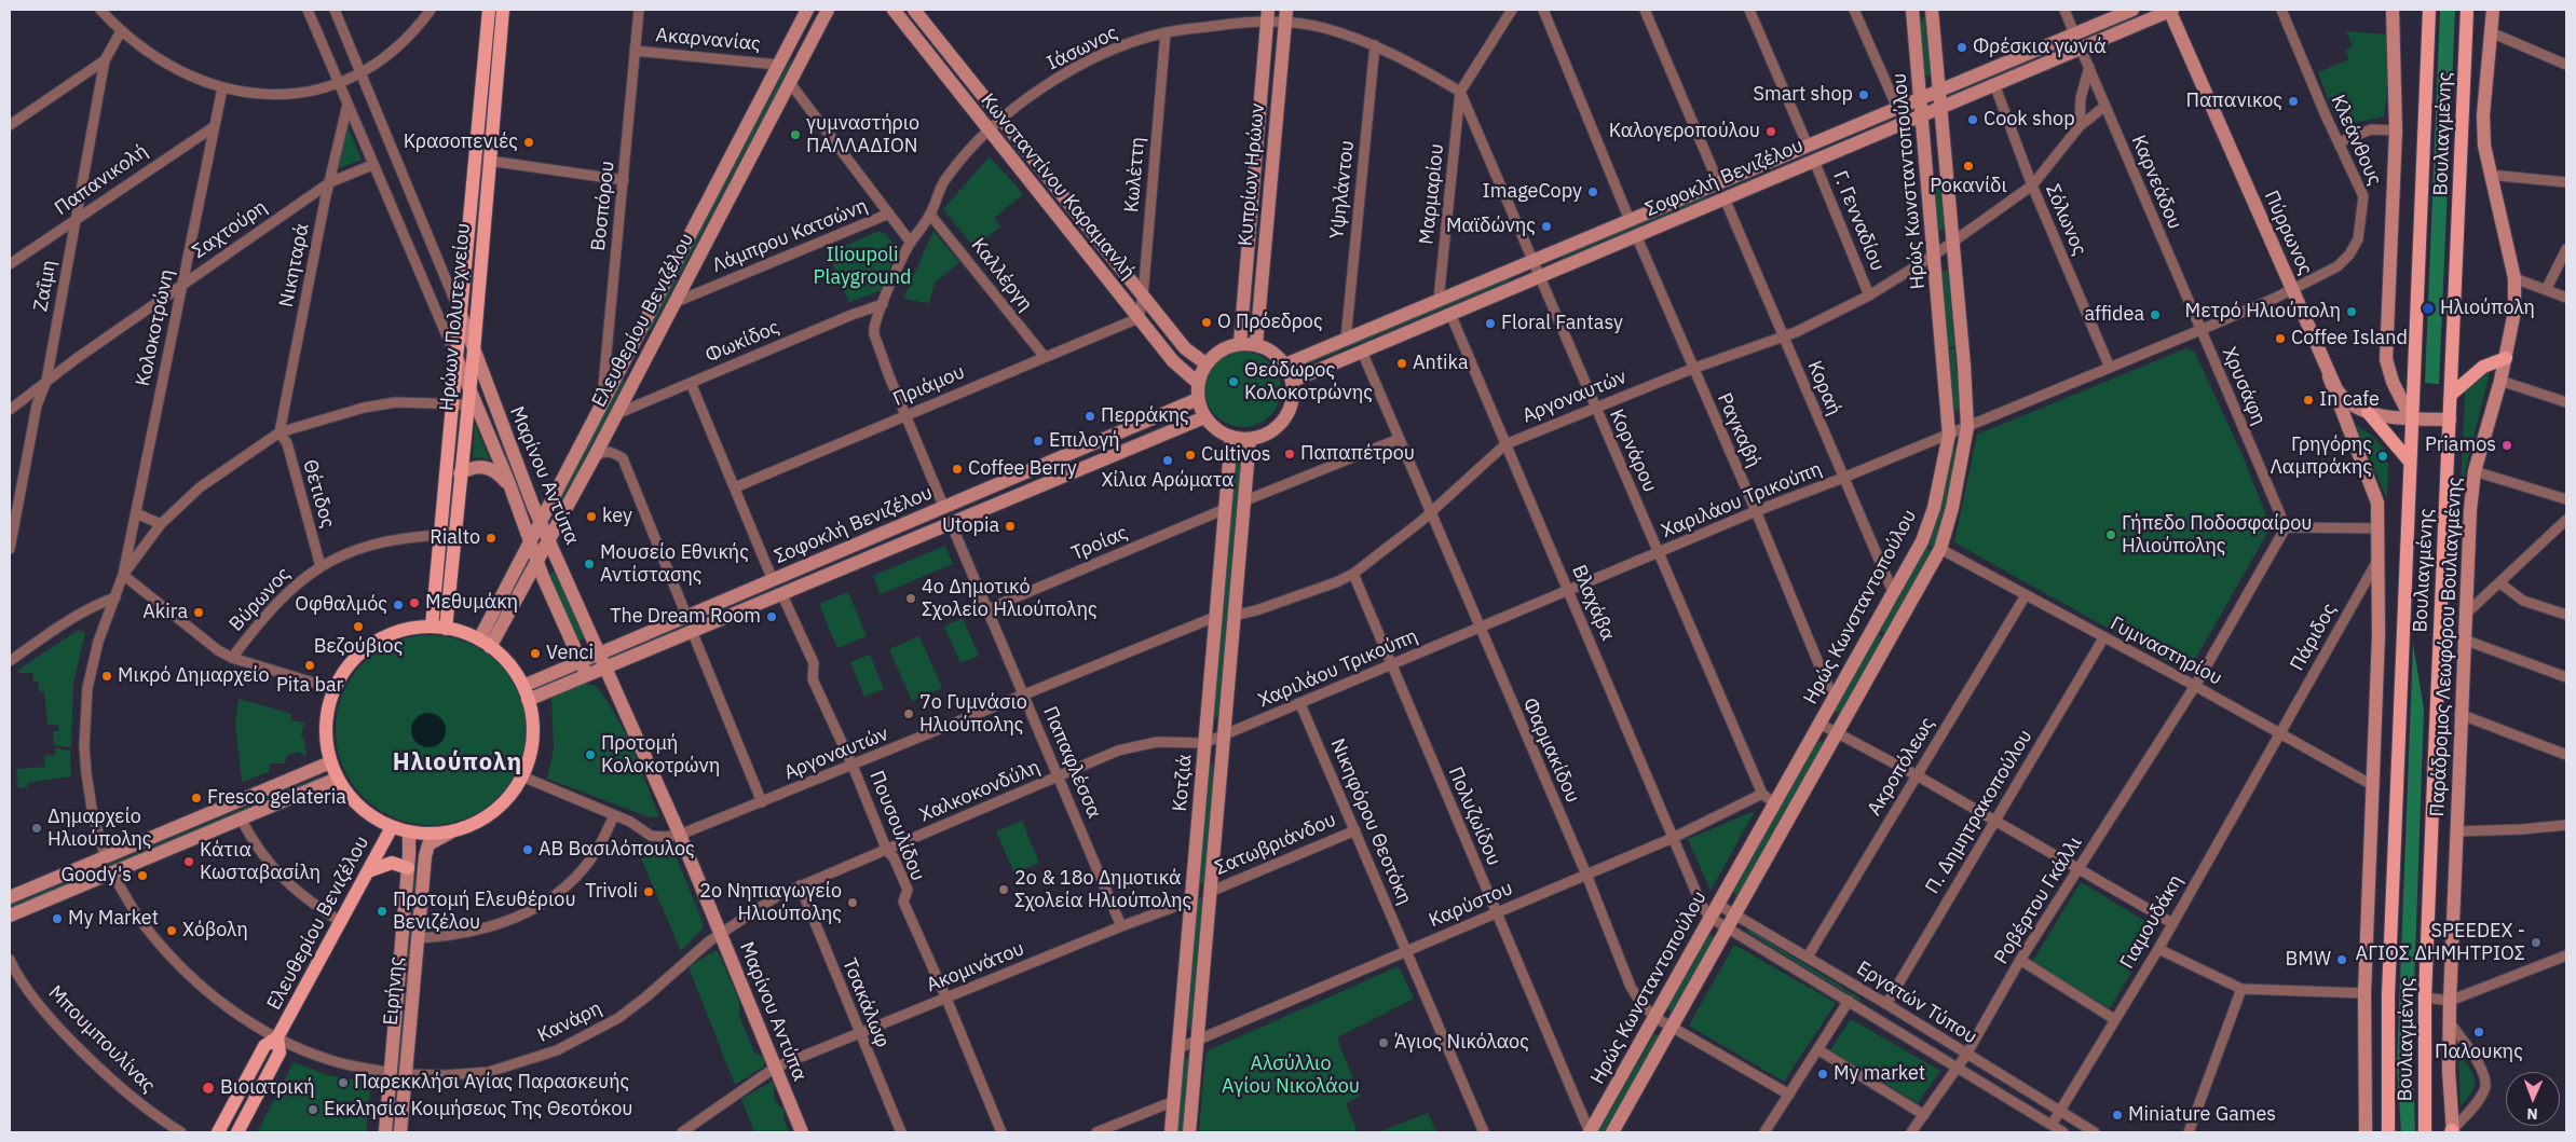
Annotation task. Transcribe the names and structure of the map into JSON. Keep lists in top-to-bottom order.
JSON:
{
  "streets": {
    "main road": ["Βουλιαγμένης", "Ηρώων Πολυτεχνείου", "Ελευθερίου Βενιζέλου"],
    "street": [
      "Ακαρνανίας",
      "Ιάσωνος",
      "Κλεάνθους",
      "Κωλέττη",
      "Κυπρίων Ηρώων",
      "Σοφοκλή Βενιζέλου",
      "Παπανικολή",
      "Ηρώς Κωνσταντοπούλου",
      "Καρνεάδου",
      "Κωνσταντίνου Καραμανλή",
      "Υψηλάντου",
      "Μαρμαρίου",
      "Βοσπόρου",
      "Σόλωνος",
      "Γ. Γενναδίου",
      "Σαχτούρη",
      "Πύρρωνος",
      "Λάμπρου Κατσώνη",
      "Νικηταρά",
      "Καλλέργη",
      "Ζαΐμη",
      "Κολοκοτρώνη",
      "Φωκίδος",
      "Πριάμου",
      "Χρυσάφη",
      "Κοραή",
      "Αργοναυτών",
      "Ραγκαβή",
      "Κορνάρου",
      "Μαρίνου Αντύπα",
      "Θέτιδος",
      "Χαριλάου Τρικούπη",
      "Τροίας",
      "Βύρωνος",
      "Βλαχάβα",
      "Πάριδος",
      "Παράδρομος Λεωφόρου Βουλιαγμένης",
      "Γυμναστηρίου",
      "Φαρμακίδου",
      "Παπαφλέσσα",
      "Ακροπόλεως",
      "Κοτζιά",
      "Χαλκοκονδύλη",
      "Π. Δημητρακοπούλου",
      "Πολυζωίδου",
      "Νικηφόρου Θεοτόκη",
      "Πουσουλίδου",
      "Σατωβριάνδου",
      "Ροβέρτου Γκάλλι",
      "Καρύστου",
      "Γιαμουδάκη",
      "Ακομινάτου",
      "Ειρήνης",
      "Τσακάλωφ",
      "Εργατών Τύπου",
      "Κανάρη",
      "Μπουμπουλίνας"
    ]
  },
  "crossings": [
    ["Ακαρνανίας", "Βοσπόρου"],
    ["Ακαρνανίας", "Ελευθερίου Βενιζέλου"],
    ["Ιάσωνος", "Κωλέττη"],
    ["Ιάσωνος", "Κυπρίων Ηρώων"],
    ["Ιάσωνος", "Κωνσταντίνου Καραμανλή"],
    ["Ιάσωνος", "Υψηλάντου"],
    ["Ιάσωνος", "Μαρμαρίου"],
    ["Ιάσωνος", "Καλλέργη"],
    ["Ιάσωνος", "Φωκίδος"],
    ["Ιάσωνος", "Κορνάρου"],
    ["Βουλιαγμένης", "Πύρρωνος"],
    ["Κλεάνθους", "Πύρρωνος"],
    ["Κλεάνθους", "Χαριλάου Τρικούπη"],
    ["Κωλέττη", "Κωνσταντίνου Καραμανλή"],
    ["Κωλέττη", "Πριάμου"],
    ["Κυπρίων Ηρώων", "Σοφοκλή Βενιζέλου"],
    ["Κυπρίων Ηρώων", "Κωνσταντίνου Καραμανλή"],
    ["Κυπρίων Ηρώων", "Κοτζιά"],
    ["Σοφοκλή Βενιζέλου", "Ηρώς Κωνσταντοπούλου"],
    ["Σοφοκλή Βενιζέλου", "Καρνεάδου"],
    ["Σοφοκλή Βενιζέλου", "Κωνσταντίνου Καραμανλή"],
    ["Σοφοκλή Βενιζέλου", "Υψηλάντου"],
    ["Σοφοκλή Βενιζέλου", "Μαρμαρίου"],
    ["Σοφοκλή Βενιζέλου", "Σόλωνος"],
    ["Σοφοκλή Βενιζέλου", "Γ. Γενναδίου"],
    ["Σοφοκλή Βενιζέλου", "Πύρρωνος"],
    ["Σοφοκλή Βενιζέλου", "Κοραή"],
    ["Σοφοκλή Βενιζέλου", "Ραγκαβή"],
    ["Σοφοκλή Βενιζέλου", "Κορνάρου"],
    ["Σοφοκλή Βενιζέλου", "Μαρίνου Αντύπα"],
    ["Σοφοκλή Βενιζέλου", "Βλαχάβα"],
    ["Σοφοκλή Βενιζέλου", "Φαρμακίδου"],
    ["Σοφοκλή Βενιζέλου", "Παπαφλέσσα"],
    ["Σοφοκλή Βενιζέλου", "Κοτζιά"],
    ["Σοφοκλή Βενιζέλου", "Πουσουλίδου"],
    ["Παπανικολή", "Ζαΐμη"],
    ["Παπανικολή", "Κολοκοτρώνη"],
    ["Ηρώς Κωνσταντοπούλου", "Κοραή"],
    ["Ηρώς Κωνσταντοπούλου", "Αργοναυτών"],
    ["Ηρώς Κωνσταντοπούλου", "Ραγκαβή"],
    ["Ηρώς Κωνσταντοπούλου", "Χαριλάου Τρικούπη"],
    ["Ηρώς Κωνσταντοπούλου", "Γυμναστηρίου"],
    ["Ηρώς Κωνσταντοπούλου", "Φαρμακίδου"],
    ["Ηρώς Κωνσταντοπούλου", "Πολυζωίδου"],
    ["Ηρώς Κωνσταντοπούλου", "Εργατών Τύπου"],
    ["Καρνεάδου", "Χρυσάφη"],
    ["Καρνεάδου", "Αργοναυτών"],
    ["Καρνεάδου", "Χαριλάου Τρικούπη"],
    ["Κωνσταντίνου Καραμανλή", "Πριάμου"],
    ["Κωνσταντίνου Καραμανλή", "Κοτζιά"],
    ["Μαρμαρίου", "Κορνάρου"],
    ["Βοσπόρου", "Ελευθερίου Βενιζέλου"],
    ["Σόλωνος", "Αργοναυτών"],
    ["Σόλωνος", "Χαριλάου Τρικούπη"],
    ["Γ. Γενναδίου", "Αργοναυτών"],
    ["Σαχτούρη", "Νικηταρά"],
    ["Σαχτούρη", "Ζαΐμη"],
    ["Σαχτούρη", "Κολοκοτρώνη"],
    ["Σαχτούρη", "Μαρίνου Αντύπα"],
    ["Πύρρωνος", "Χαριλάου Τρικούπη"],
    ["Λάμπρου Κατσώνη", "Ελευθερίου Βενιζέλου"],
    ["Νικηταρά", "Μαρίνου Αντύπα"],
    ["Νικηταρά", "Θέτιδος"],
    ["Καλλέργη", "Πριάμου"],
    ["Ηρώων Πολυτεχνείου", "Μαρίνου Αντύπα"],
    ["Ηρώων Πολυτεχνείου", "Βύρωνος"],
    ["Ελευθερίου Βενιζέλου", "Φωκίδος"],
    ["Ελευθερίου Βενιζέλου", "Μαρίνου Αντύπα"],
    ["Χρυσάφη", "Χαριλάου Τρικούπη"],
    ["Κοραή", "Αργοναυτών"],
    ["Κοραή", "Χαριλάου Τρικούπη"],
    ["Αργοναυτών", "Ραγκαβή"],
    ["Αργοναυτών", "Κορνάρου"],
    ["Αργοναυτών", "Μαρίνου Αντύπα"],
    ["Αργοναυτών", "Βλαχάβα"],
    ["Αργοναυτών", "Φαρμακίδου"],
    ["Αργοναυτών", "Παπαφλέσσα"],
    ["Αργοναυτών", "Κοτζιά"],
    ["Αργοναυτών", "Πολυζωίδου"],
    ["Αργοναυτών", "Πουσουλίδου"],
    ["Ραγκαβή", "Χαριλάου Τρικούπη"],
    ["Κορνάρου", "Χαριλάου Τρικούπη"],
    ["Κορνάρου", "Καρύστου"],
    ["Μαρίνου Αντύπα", "Χαλκοκονδύλη"],
    ["Μαρίνου Αντύπα", "Ακομινάτου"],
    ["Μαρίνου Αντύπα", "Κανάρη"],
    ["Θέτιδος", "Βύρωνος"],
    ["Χαριλάου Τρικούπη", "Βλαχάβα"],
    ["Χαριλάου Τρικούπη", "Φαρμακίδου"],
    ["Χαριλάου Τρικούπη", "Κοτζιά"],
    ["Χαριλάου Τρικούπη", "Χαλκοκονδύλη"],
    ["Χαριλάου Τρικούπη", "Πολυζωίδου"],
    ["Χαριλάου Τρικούπη", "Νικηφόρου Θεοτόκη"],
    ["Τροίας", "Παπαφλέσσα"],
    ["Τροίας", "Κοτζιά"],
    ["Βλαχάβα", "Καρύστου"],
    ["Βλαχάβα", "Εργατών Τύπου"],
    ["Πάριδος", "Γυμναστηρίου"],
    ["Πάριδος", "Γιαμουδάκη"],
    ["Γυμναστηρίου", "Ακροπόλεως"],
    ["Γυμναστηρίου", "Π. Δημητρακοπούλου"],
    ["Γυμναστηρίου", "Ροβέρτου Γκάλλι"],
    ["Γυμναστηρίου", "Γιαμουδάκη"],
    ["Φαρμακίδου", "Καρύστου"],
    ["Παπαφλέσσα", "Χαλκοκονδύλη"],
    ["Παπαφλέσσα", "Ακομινάτου"],
    ["Ακροπόλεως", "Εργατών Τύπου"],
    ["Κοτζιά", "Χαλκοκονδύλη"],
    ["Κοτζιά", "Σατωβριάνδου"],
    ["Κοτζιά", "Καρύστου"],
    ["Κοτζιά", "Ακομινάτου"],
    ["Χαλκοκονδύλη", "Πουσουλίδου"],
    ["Χαλκοκονδύλη", "Τσακάλωφ"],
    ["Χαλκοκονδύλη", "Κανάρη"],
    ["Π. Δημητρακοπούλου", "Εργατών Τύπου"],
    ["Πολυζωίδου", "Καρύστου"],
    ["Νικηφόρου Θεοτόκη", "Σατωβριάνδου"],
    ["Νικηφόρου Θεοτόκη", "Καρύστου"],
    ["Πουσουλίδου", "Ακομινάτου"],
    ["Ροβέρτου Γκάλλι", "Εργατών Τύπου"],
    ["Γιαμουδάκη", "Εργατών Τύπου"],
    ["Ακομινάτου", "Τσακάλωφ"],
    ["Ειρήνης", "Κανάρη"]
  ],
  "districts": ["Ηλιούπολη"],
  "parks": ["Ilioupoli Playground", "Αλσύλλιο Αγίου Νικολάου"],
  "places": [
    "Φρέσκια γωνιά",
    "Smart shop",
    "Παπανικος",
    "Cook shop",
    "Καλογεροπούλου",
    "γυμναστήριο ΠΑΛΛΑΔΙΟΝ",
    "Κρασοπενιές",
    "Ροκανίδι",
    "ImageCopy",
    "Μαϊδώνης",
    "Ηλιούπολη",
    "Μετρό Ηλιούπολη",
    "affidea",
    "Ο Πρόεδρος",
    "Floral Fantasy",
    "Coffee Island",
    "Antika",
    "Θεόδωρος Κολοκοτρώνης",
    "In cafe",
    "Περράκης",
    "Επιλογή",
    "Priamos",
    "Παπαπέτρου",
    "Cultivos",
    "Γρηγόρης Λαμπράκης",
    "Χίλια Αρώματα",
    "Coffee Berry",
    "key",
    "Utopia",
    "Γήπεδο Ποδοσφαίρου Ηλιούπολης",
    "Rialto",
    "Μουσείο Εθνικής Αντίστασης",
    "4ο Δημοτικό Σχολείο Ηλιούπολης",
    "Μεθυμάκη",
    "Οφθαλμός",
    "Akira",
    "The Dream Room",
    "Βεζούβιος",
    "Venci",
    "Pita bar",
    "Μικρό Δημαρχείο",
    "7ο Γυμνάσιο Ηλιούπολης",
    "Προτομή Κολοκοτρώνη",
    "Fresco gelateria",
    "Δημαρχείο Ηλιούπολης",
    "ΑΒ Βασιλόπουλος",
    "Κάτια Κωσταβασίλη",
    "Goody's",
    "2ο & 18ο Δημοτικά Σχολεία Ηλιούπολης",
    "Trivoli",
    "2ο Νηπιαγωγείο Ηλιούπολης",
    "Προτομή Ελευθέριου Βενιζέλου",
    "My Market",
    "Χόβολη",
    "SPEEDEX - ΑΓΙΟΣ ΔΗΜΗΤΡΙΟΣ",
    "BMW",
    "Παλουκης",
    "Άγιος Νικόλαος",
    "My market",
    "Παρεκκλήσι Αγίας Παρασκευής",
    "Βιοιατρική",
    "Εκκλησία Κοιμήσεως Της Θεοτόκου",
    "Miniature Games"
  ],
  "north": "bottom"
}
